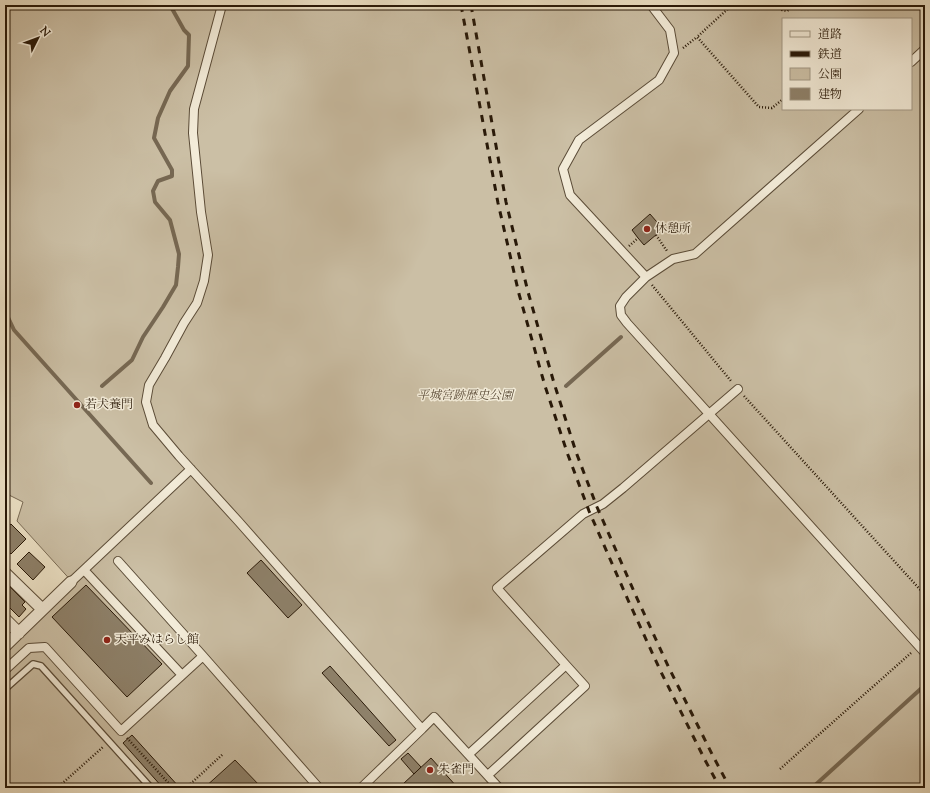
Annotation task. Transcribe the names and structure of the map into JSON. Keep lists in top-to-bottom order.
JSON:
{
  "parks": ["平城宮跡歴史公園"],
  "places": [
    "休憩所",
    "若犬養門",
    "天平みはらし館",
    "朱雀門"
  ],
  "legend": [
    "道路",
    "鉄道",
    "公園",
    "建物"
  ],
  "north": "top right"
}
